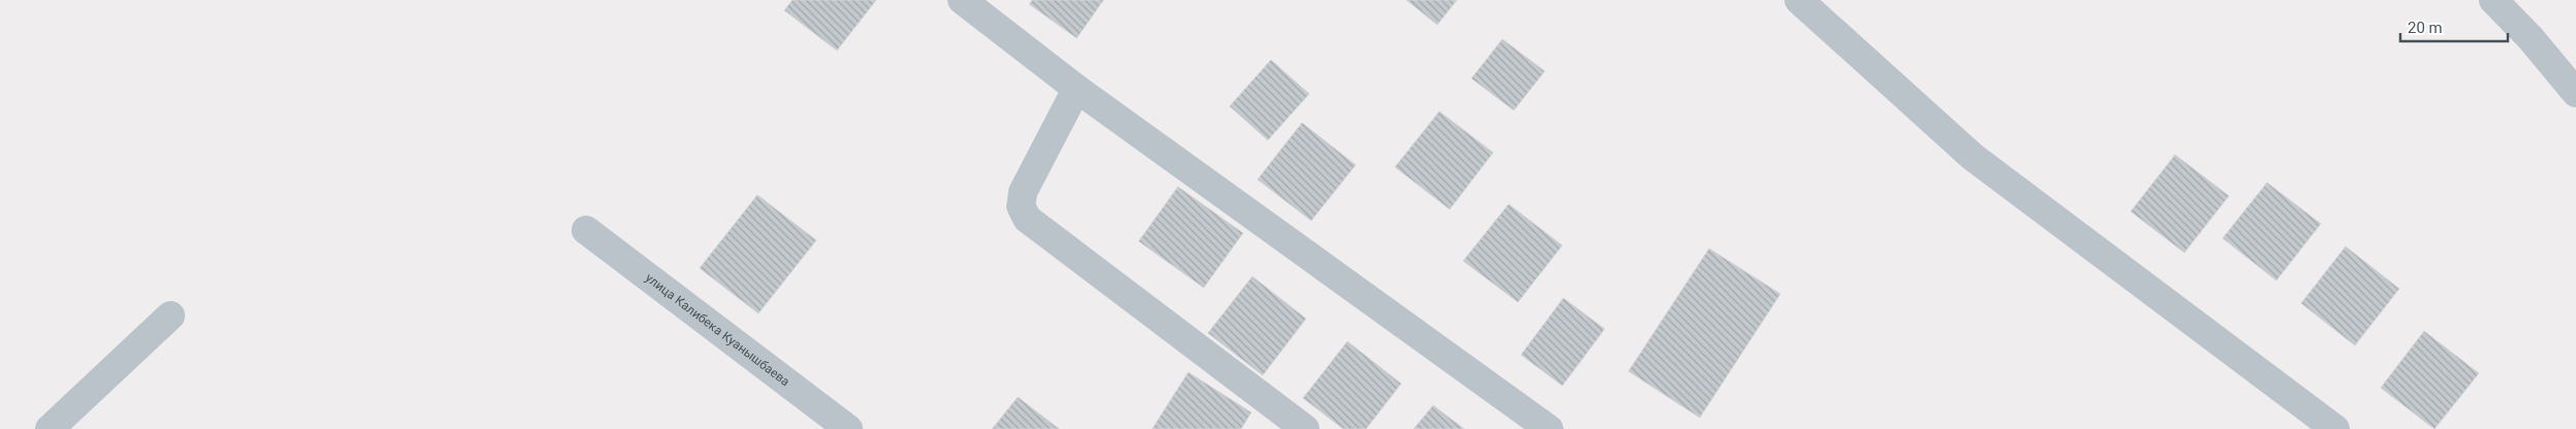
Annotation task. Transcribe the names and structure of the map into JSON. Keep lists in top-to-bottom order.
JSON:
{
  "streets": {
    "street": ["улица Калибека Куанышбаева"]
  },
  "scale_bar": "20 m"
}
